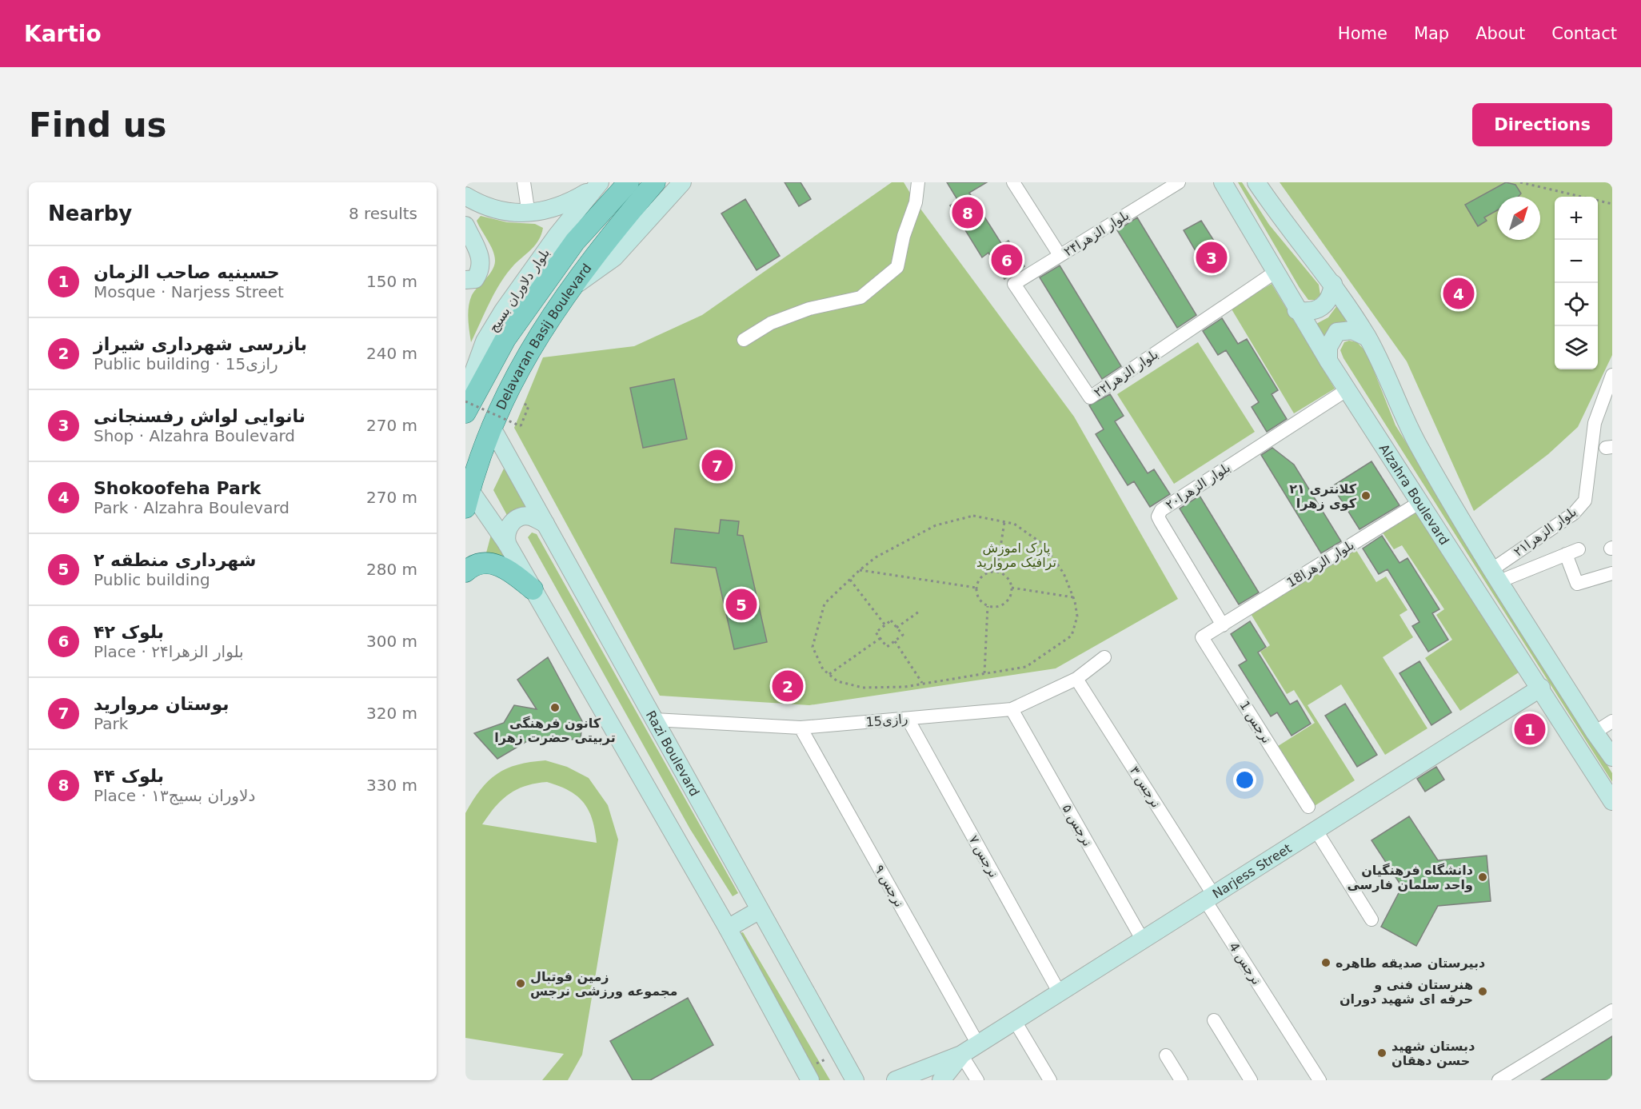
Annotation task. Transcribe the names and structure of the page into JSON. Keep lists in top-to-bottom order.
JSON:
{
  "streets": {
    "main road": [
      "بلوار دلاوران بسیج",
      "Delavaran Basij Boulevard",
      "Alzahra Boulevard",
      "Razi Boulevard",
      "Narjess Street"
    ],
    "street": [
      "بلوار الزهرا۲۴",
      "بلوار الزهرا۲۲",
      "بلوار الزهرا۲۰",
      "بلوار الزهرا۲۱",
      "18بلوار الزهرا",
      "15رازی",
      "1 نرجس",
      "نرجس ۳",
      "نرجس ۵",
      "نرجس ۷",
      "نرجس ۹",
      "4 نرجس"
    ]
  },
  "crossings": [
    ["بلوار الزهرا۲۴", "بلوار الزهرا۲۲"],
    ["بلوار دلاوران بسیج", "Delavaran Basij Boulevard"],
    ["Delavaran Basij Boulevard", "Razi Boulevard"],
    ["بلوار الزهرا۲۲", "Alzahra Boulevard"],
    ["بلوار الزهرا۲۰", "Alzahra Boulevard"],
    ["بلوار الزهرا۲۰", "18بلوار الزهرا"],
    ["Alzahra Boulevard", "بلوار الزهرا۲۱"],
    ["Alzahra Boulevard", "18بلوار الزهرا"],
    ["Alzahra Boulevard", "Narjess Street"],
    ["18بلوار الزهرا", "1 نرجس"],
    ["15رازی", "Razi Boulevard"],
    ["15رازی", "نرجس ۳"],
    ["15رازی", "نرجس ۵"],
    ["15رازی", "نرجس ۷"],
    ["15رازی", "نرجس ۹"],
    ["نرجس ۳", "Narjess Street"],
    ["نرجس ۳", "4 نرجس"],
    ["نرجس ۵", "Narjess Street"],
    ["نرجس ۷", "Narjess Street"],
    ["Narjess Street", "نرجس ۹"],
    ["Narjess Street", "4 نرجس"]
  ],
  "parks": ["پارک اموزش ترافیک مروارید"],
  "places": [
    "کلانتری ۲۱ کوی زهرا",
    "کانون فرهنگی تربیتی حضرت زهرا",
    "دانشگاه فرهنگیان واحد سلمان فارسی",
    "دبیرستان صدیقه طاهره",
    "زمین فوتبال مجموعه ورزشی نرجس",
    "هنرستان فنی و حرفه ای شهید دوران",
    "دبستان شهید حسن دهقان"
  ],
  "north": "top right",
  "page": {
    "header": "Kartio",
    "nav": [
      "Home",
      "Map",
      "About",
      "Contact"
    ],
    "buttons": "Directions",
    "title": "Find us",
    "heading": ["Nearby", "8 results"],
    "pins": [
      "8",
      "3",
      "6",
      "4",
      "7",
      "5",
      "2",
      "1"
    ],
    "map_buttons": ["+", "−"],
    "list": [
      {
        "mark": "1",
        "name": "حسینیه صاحب الزمان",
        "note": "Mosque · Narjess Street",
        "value": "150 m"
      },
      {
        "mark": "2",
        "name": "بازرسی شهرداری شیراز",
        "note": "Public building · 15رازی",
        "value": "240 m"
      },
      {
        "mark": "3",
        "name": "نانوایی لواش رفسنجانی",
        "note": "Shop · Alzahra Boulevard",
        "value": "270 m"
      },
      {
        "mark": "4",
        "name": "Shokoofeha Park",
        "note": "Park · Alzahra Boulevard",
        "value": "270 m"
      },
      {
        "mark": "5",
        "name": "شهرداری منطقه ۲",
        "note": "Public building",
        "value": "280 m"
      },
      {
        "mark": "6",
        "name": "بلوک ۴۲",
        "note": "Place · بلوار الزهرا۲۴",
        "value": "300 m"
      },
      {
        "mark": "7",
        "name": "بوستان مروارید",
        "note": "Park",
        "value": "320 m"
      },
      {
        "mark": "8",
        "name": "بلوک ۴۴",
        "note": "Place · دلاوران بسیج۱۳",
        "value": "330 m"
      }
    ]
  }
}
